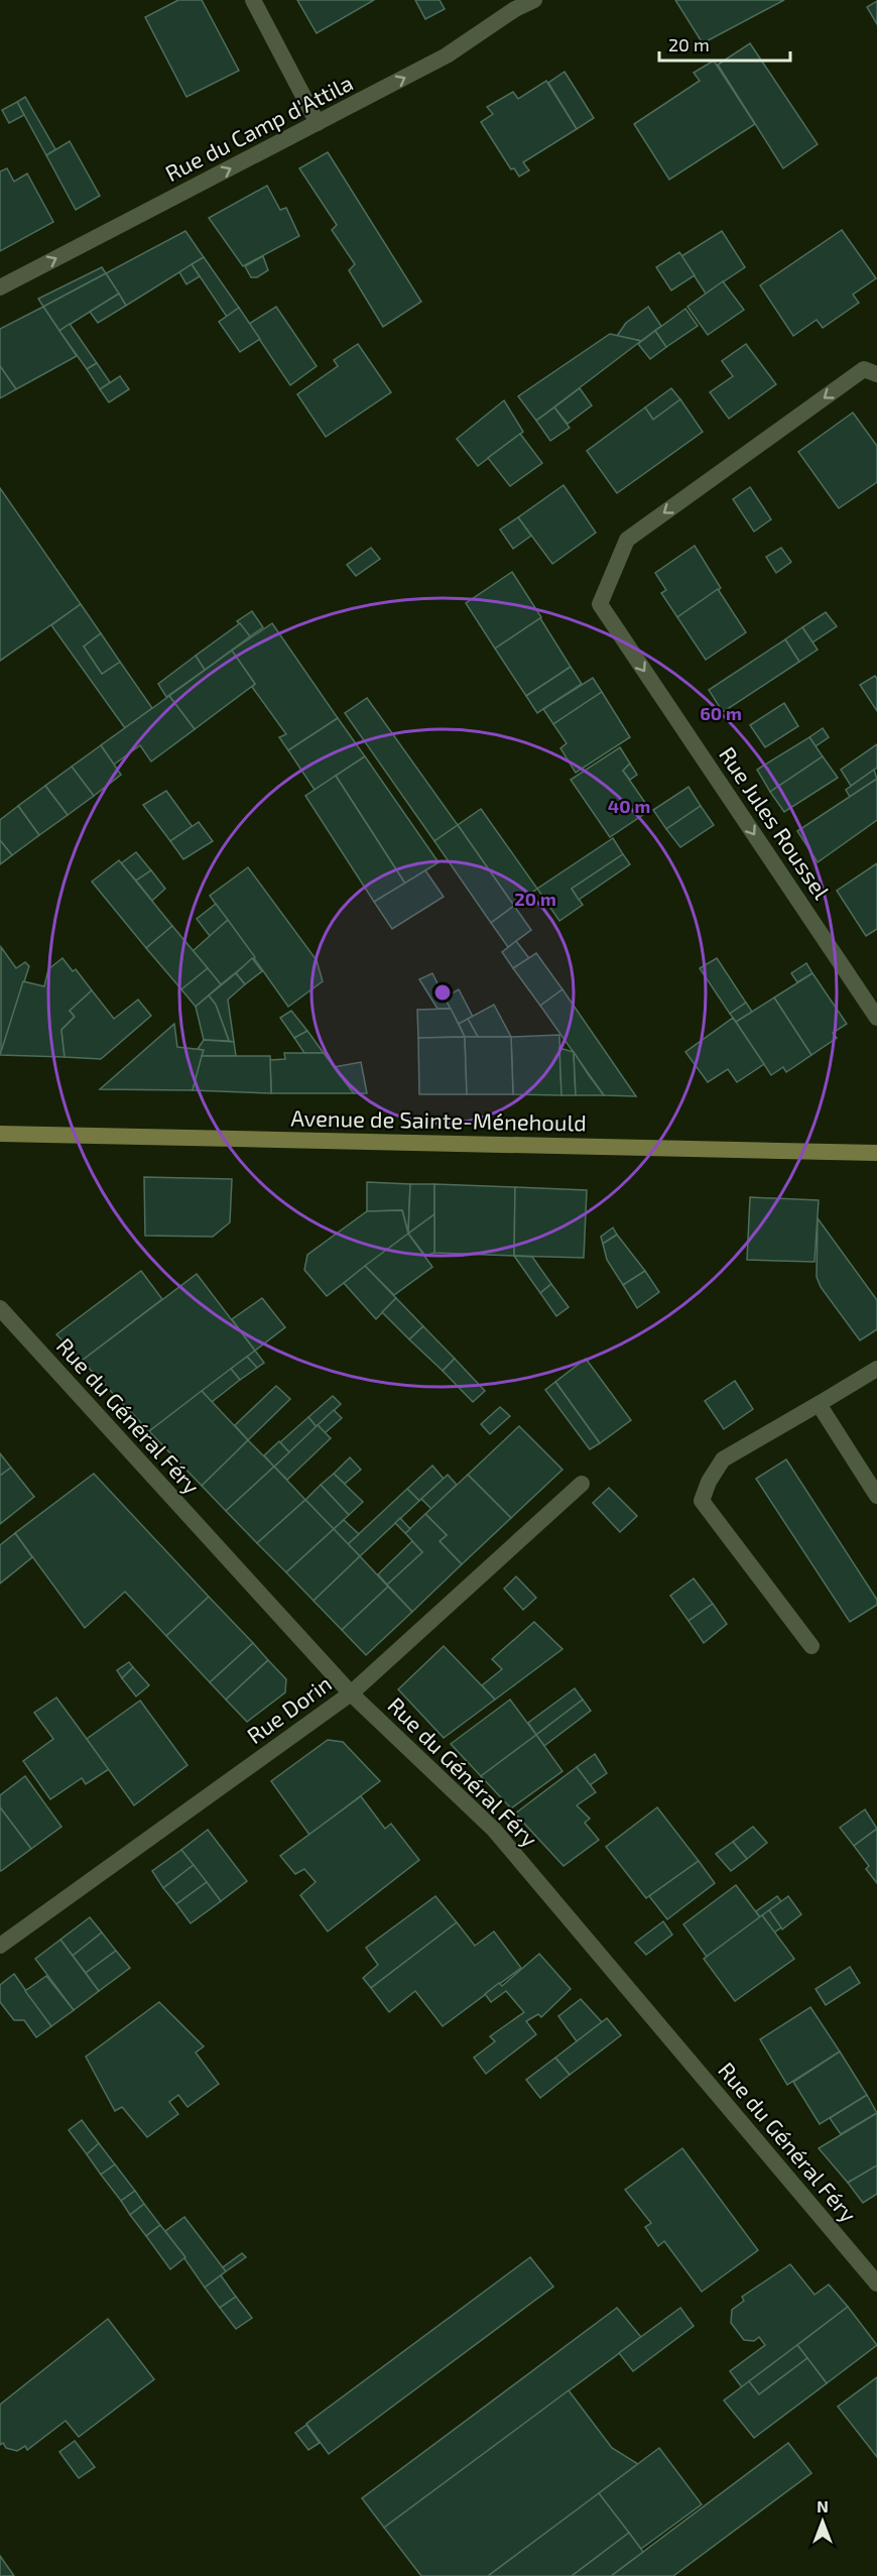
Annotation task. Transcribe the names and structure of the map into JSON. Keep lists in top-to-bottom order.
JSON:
{
  "streets": {
    "main road": ["Avenue de Sainte-Ménehould"],
    "street": [
      "Rue du Camp d'Attila",
      "Rue Jules Roussel",
      "Rue du Général Féry",
      "Rue Dorin"
    ]
  },
  "crossings": [
    ["Rue du Général Féry", "Rue Dorin"]
  ],
  "one_way": ["Rue du Camp d'Attila"],
  "scale_bar": "20 m",
  "north": "top",
  "rings": ["60 m", "40 m", "20 m"]
}
